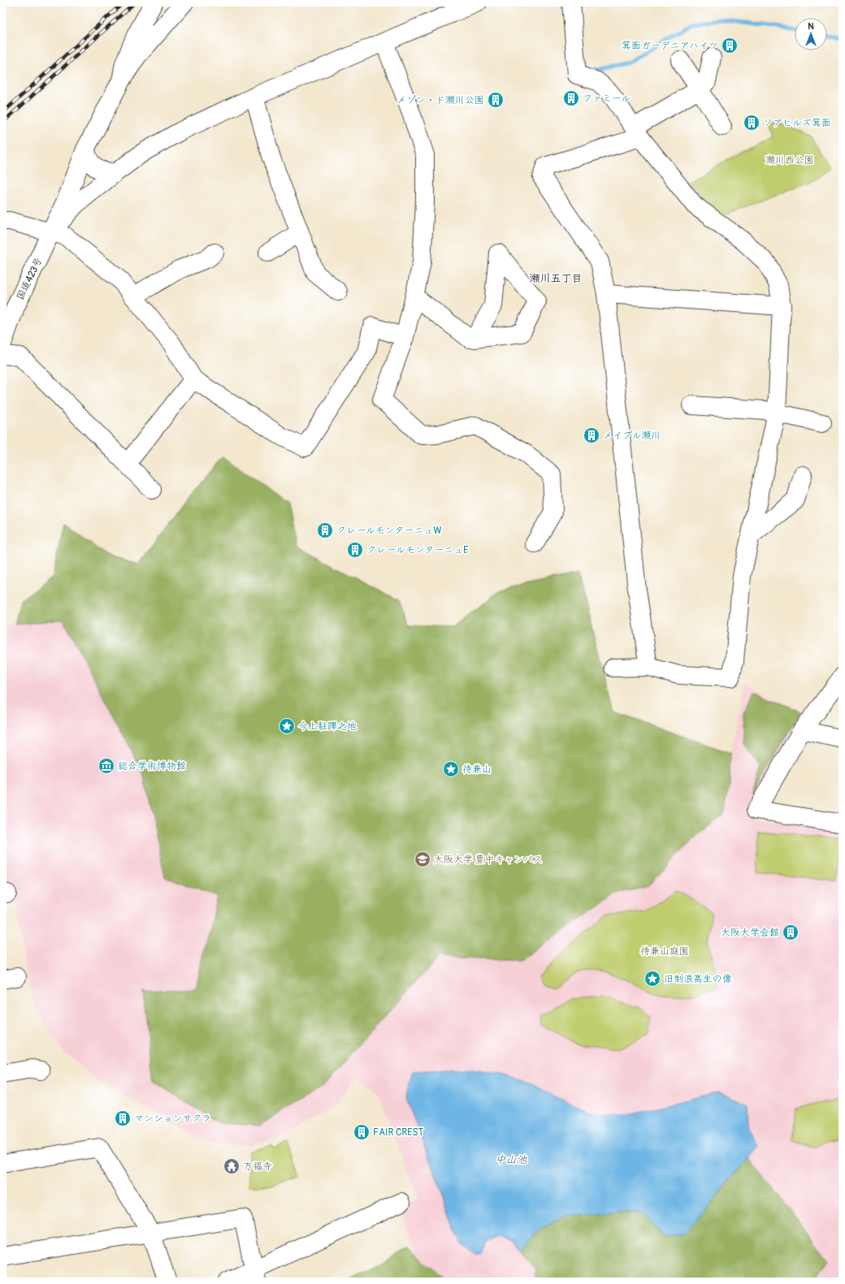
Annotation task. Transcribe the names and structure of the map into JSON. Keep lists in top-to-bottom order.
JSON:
{
  "streets": {
    "main road": ["国道423号"]
  },
  "districts": ["瀬川五丁目"],
  "water": ["中山池"],
  "parks": ["瀬川西公園", "待兼山庭園"],
  "places": {
    "building": [
      "箕面ガーデニアハイツ",
      "ファミール",
      "メゾン・ド瀬川公園",
      "ソアヒルズ箕面",
      "メイプル瀬川",
      "クレールモンターニュW",
      "クレールモンターニュE",
      "大阪大学会館",
      "マンションサクラ",
      "FAIR CREST"
    ],
    "place": ["今上駐蹕之地", "待兼山", "旧制浪高生の像"],
    "museum": ["総合学術博物館"],
    "school or university": ["大阪大学 豊中キャンパス"],
    "temple": ["万福寺"]
  },
  "north": "top"
}
